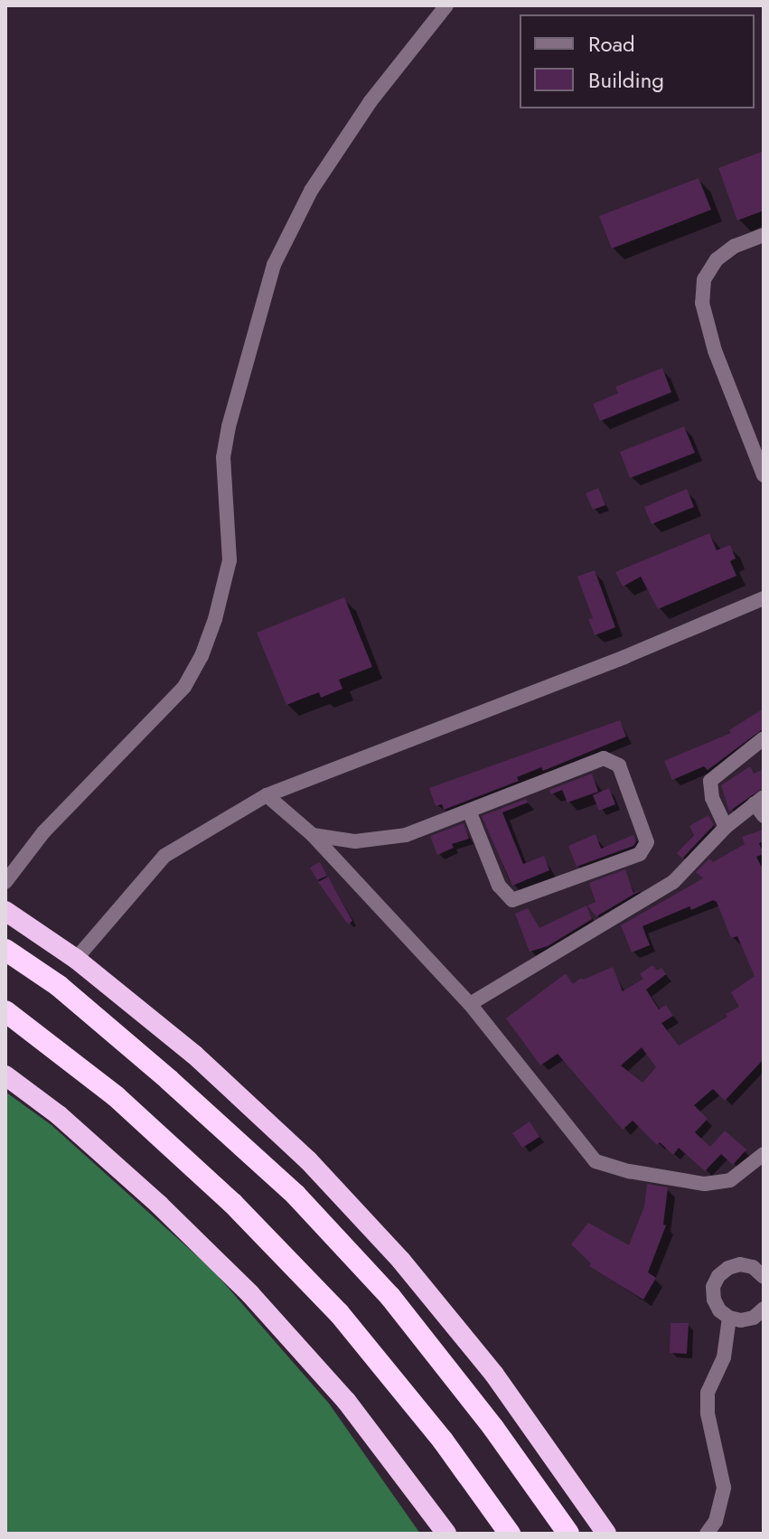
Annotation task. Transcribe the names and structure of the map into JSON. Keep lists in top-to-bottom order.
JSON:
{
  "legend": ["Road", "Building"]
}
